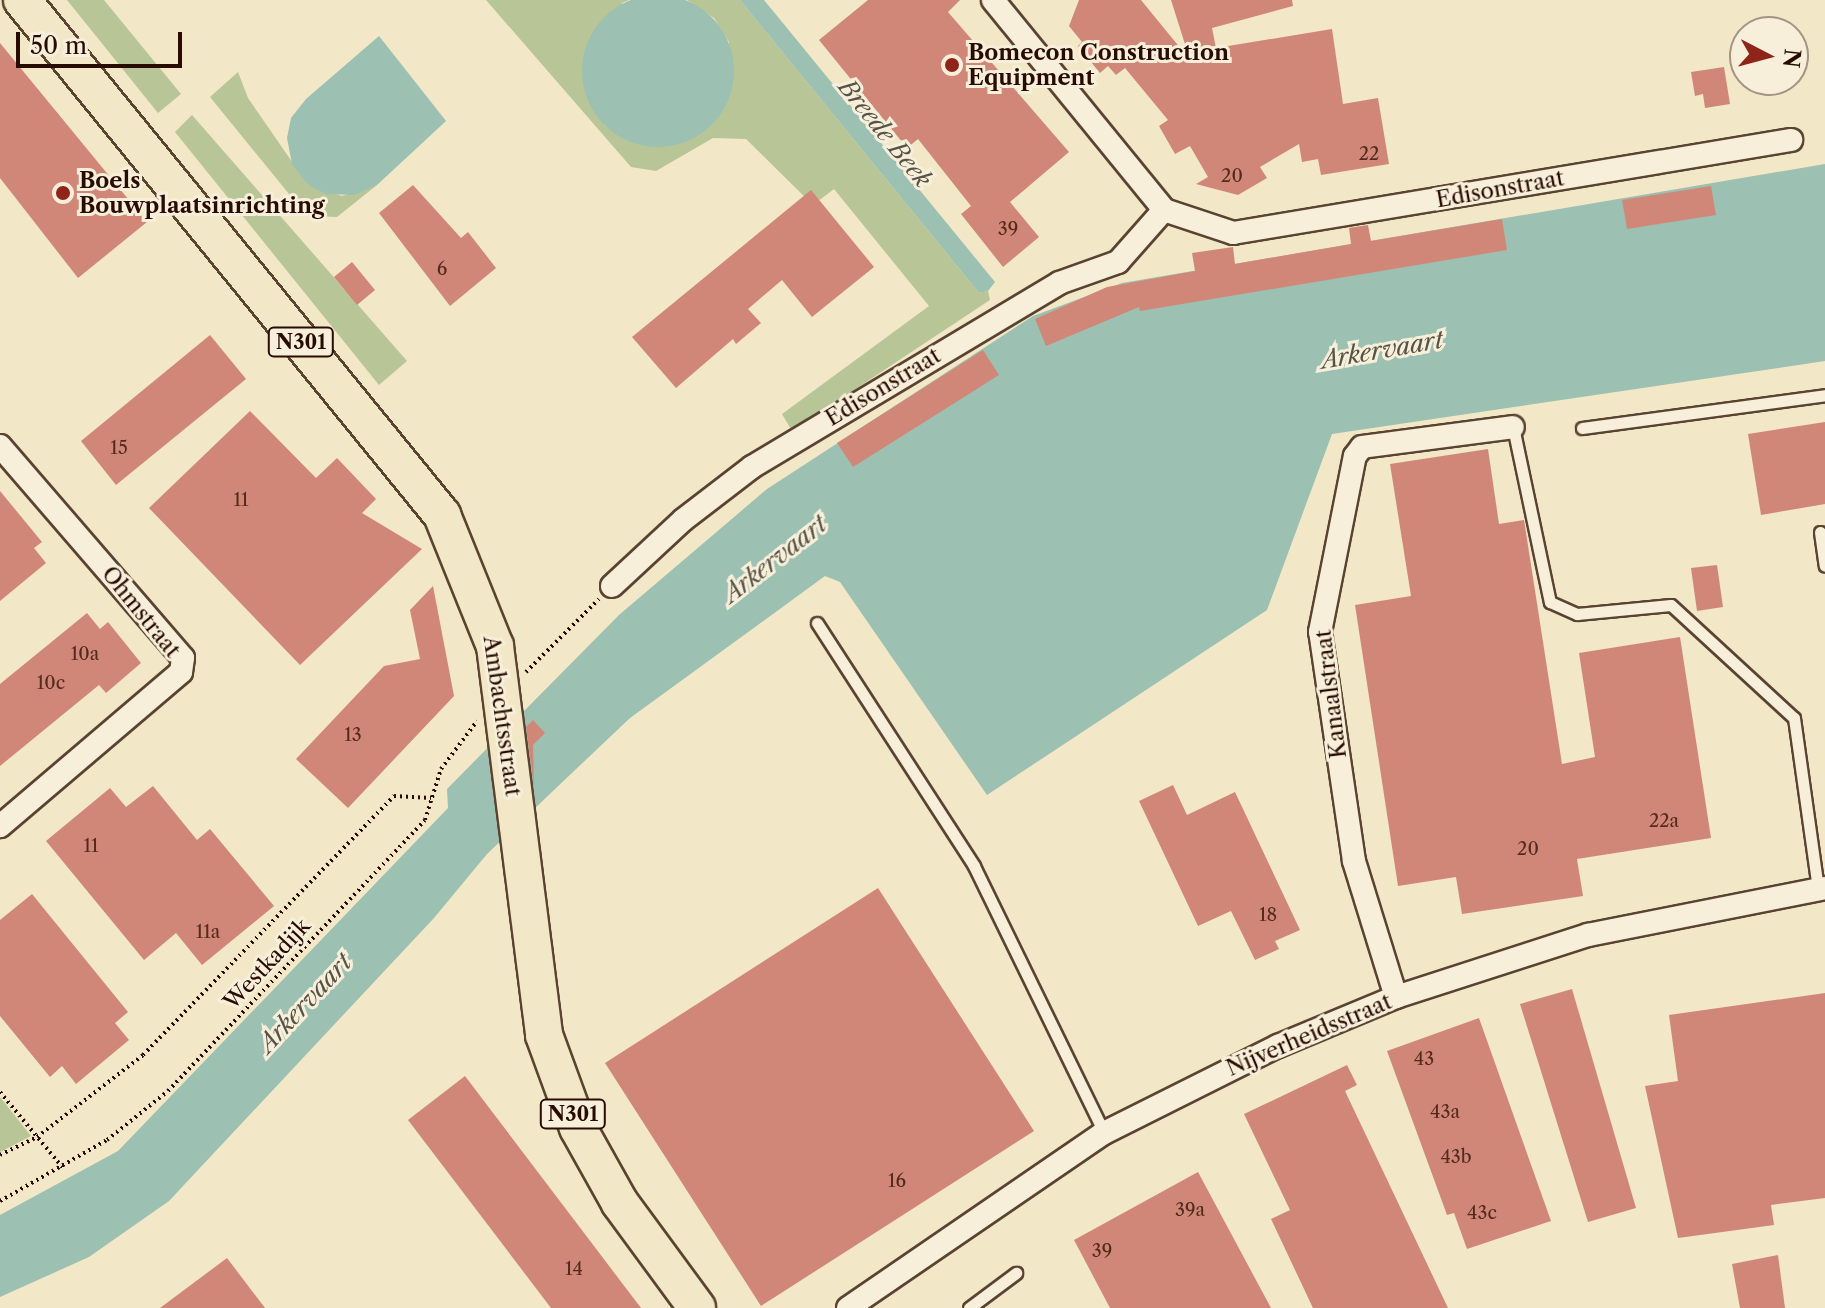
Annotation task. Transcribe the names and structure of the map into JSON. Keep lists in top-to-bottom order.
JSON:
{
  "streets": {
    "main road": ["N301", "Ambachtsstraat"],
    "street": [
      "Edisonstraat",
      "Ohmstraat",
      "Kanaalstraat",
      "Nijverheidsstraat"
    ],
    "path": ["Westkadijk"]
  },
  "crossings": [
    ["Edisonstraat", "Westkadijk"],
    ["Kanaalstraat", "Nijverheidsstraat"],
    ["Ambachtsstraat", "Westkadijk"]
  ],
  "water": ["Breede Beek", "Arkervaart"],
  "places": ["Bomecon Construction Equipment", "Boels Bouwplaatsinrichting"],
  "house_numbers": [
    "22",
    "20",
    "39",
    "6",
    "15",
    "11",
    "10a",
    "10c",
    "13",
    "22a",
    "11",
    "20",
    "18",
    "11a",
    "43",
    "43a",
    "43b",
    "16",
    "39a",
    "43c",
    "39",
    "14"
  ],
  "scale_bar": "50 m",
  "north": "right"
}
